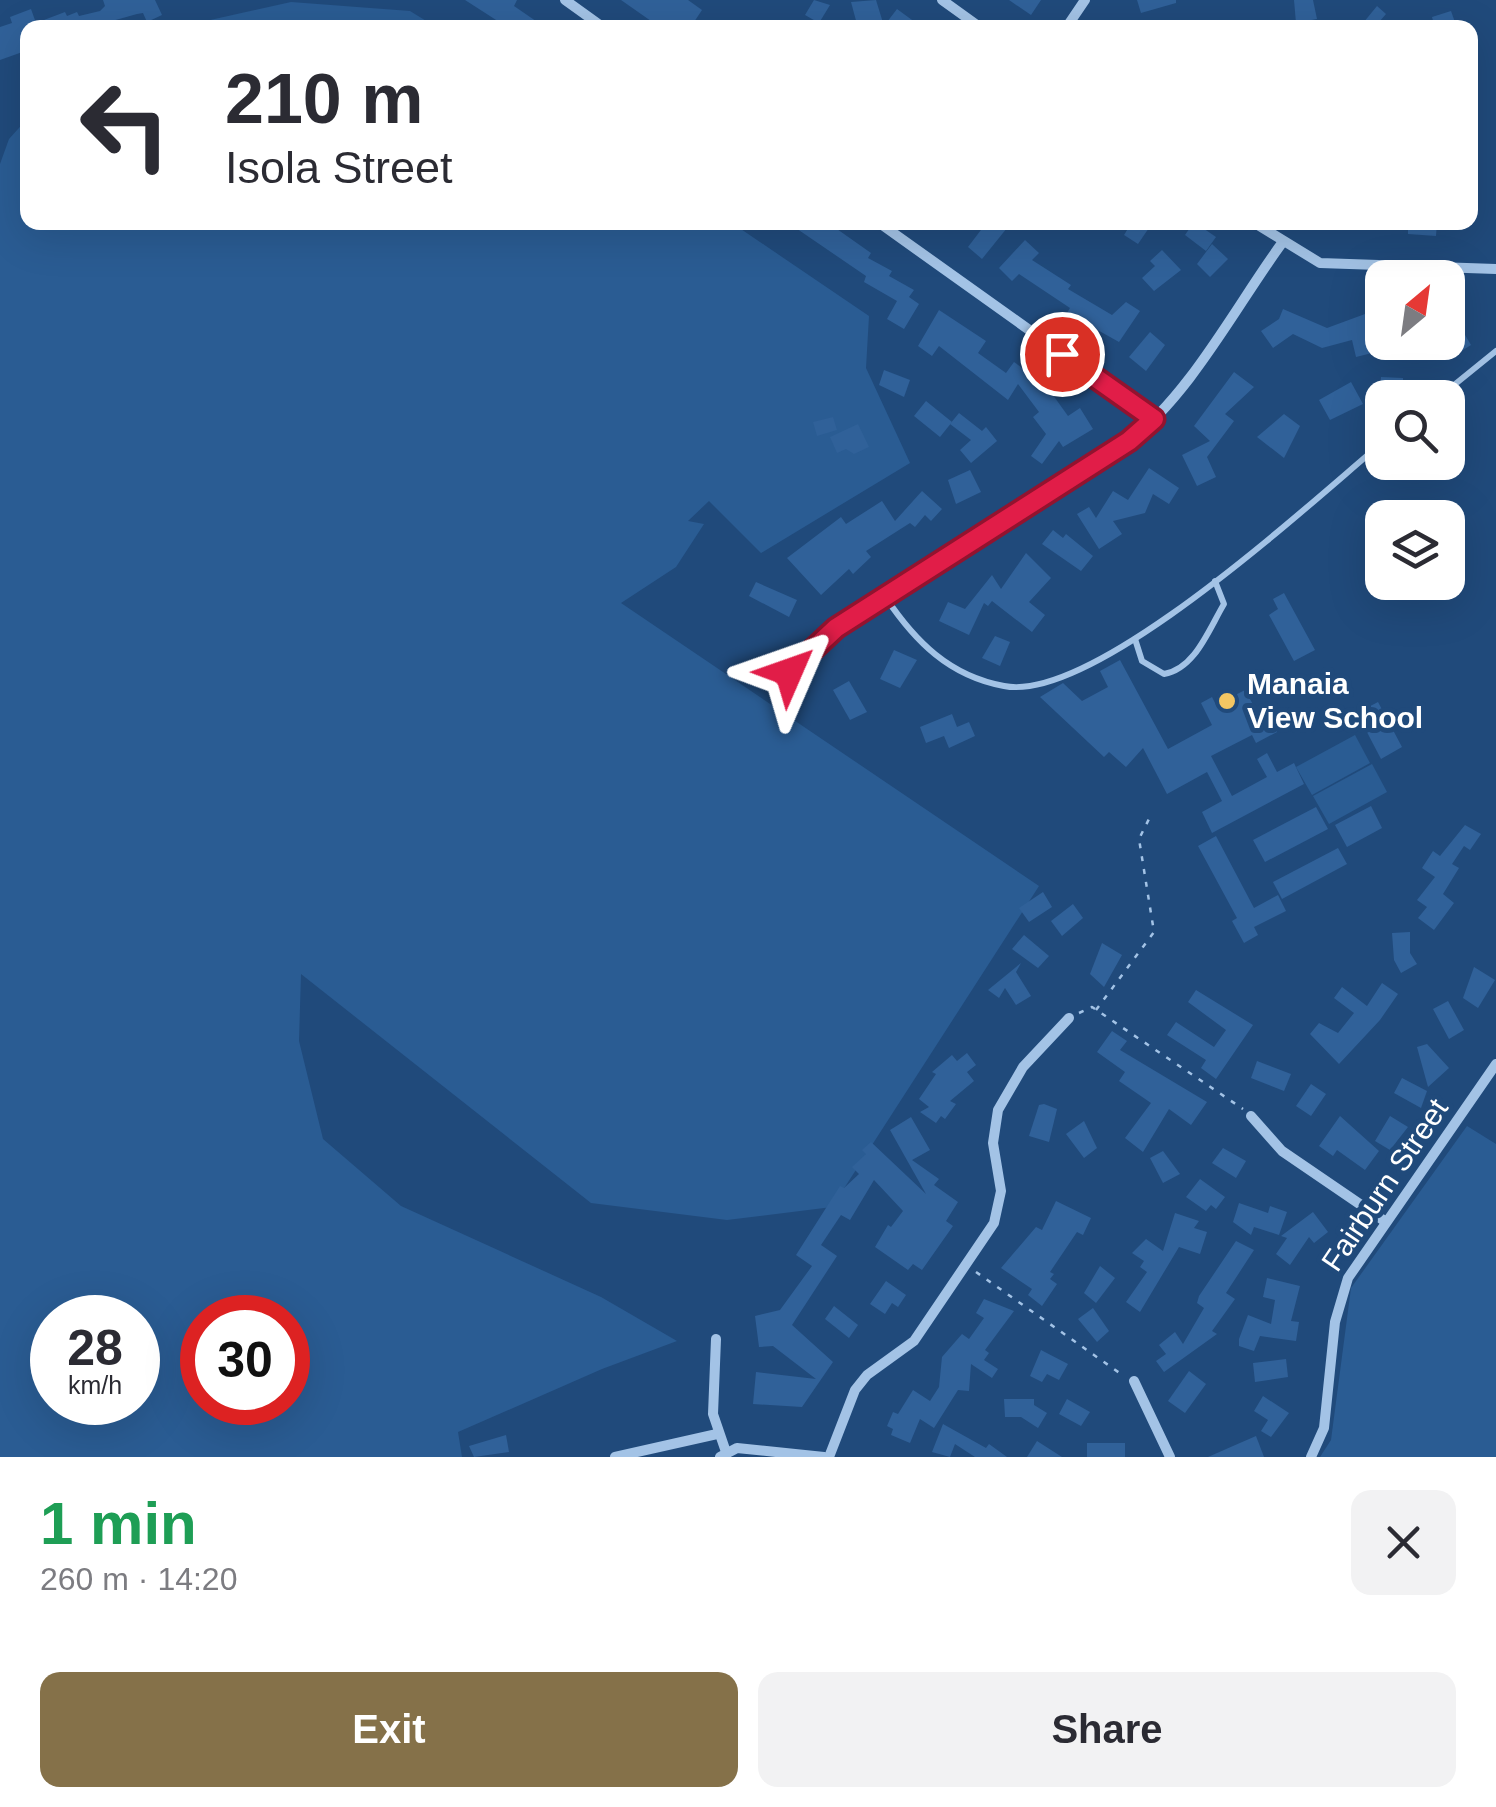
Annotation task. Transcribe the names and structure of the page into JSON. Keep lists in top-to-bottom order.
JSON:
{
  "streets": {
    "street": ["Fairburn Street"]
  },
  "places": ["Manaia View School"],
  "north": "top right",
  "page": {
    "turn": ["210 m", "Isola Street"],
    "speed": "28 km/h",
    "limit": "30",
    "heading": ["1 min", "260 m · 14:20"],
    "buttons": ["Exit", "Share"]
  }
}
